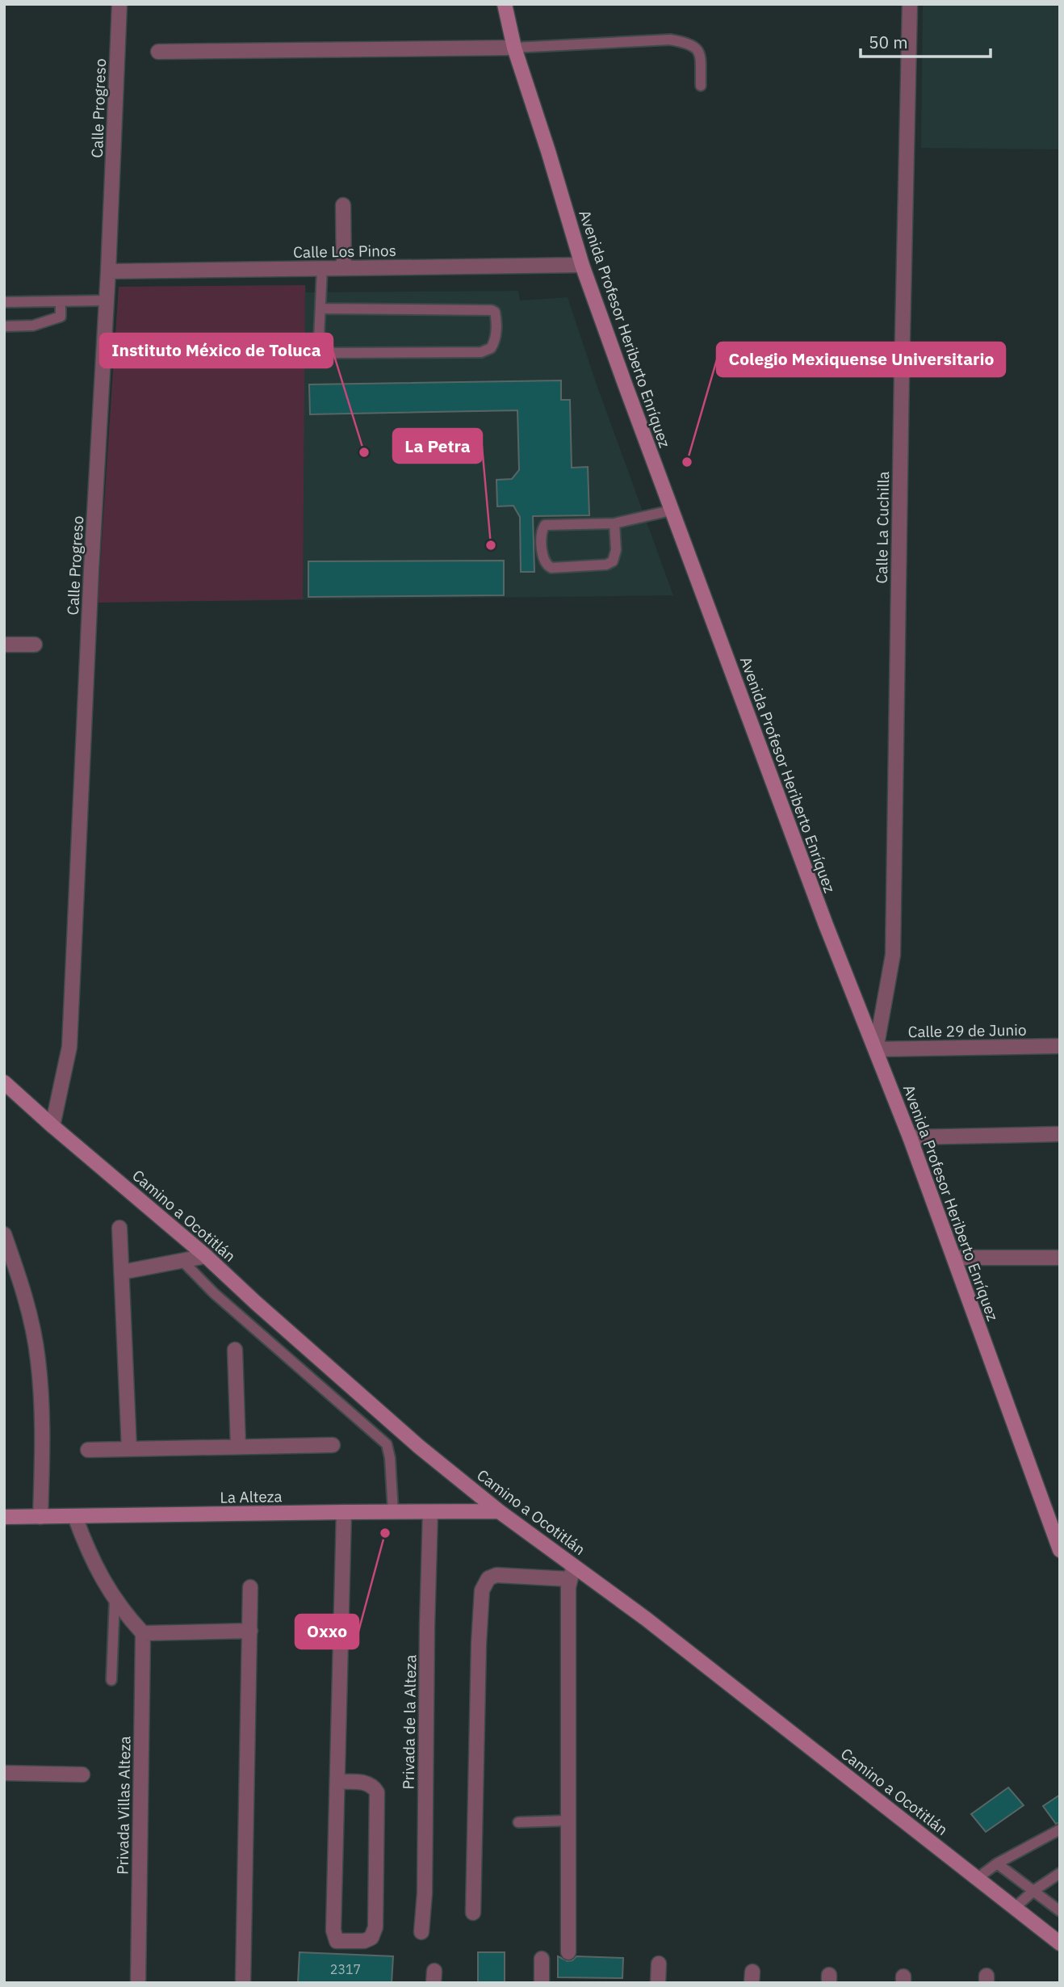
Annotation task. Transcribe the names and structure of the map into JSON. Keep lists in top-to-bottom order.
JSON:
{
  "streets": {
    "main road": ["Avenida Profesor Heriberto Enríquez", "Camino a Ocotitlán", "La Alteza"],
    "street": [
      "Calle Progreso",
      "Calle Los Pinos",
      "Calle La Cuchilla",
      "Calle 29 de Junio",
      "Privada de la Alteza",
      "Privada Villas Alteza"
    ]
  },
  "crossings": [
    ["Calle Progreso", "Calle Los Pinos"],
    ["Calle Progreso", "Camino a Ocotitlán"],
    ["Calle Los Pinos", "Avenida Profesor Heriberto Enríquez"],
    ["Avenida Profesor Heriberto Enríquez", "Calle La Cuchilla"],
    ["Avenida Profesor Heriberto Enríquez", "Calle 29 de Junio"],
    ["Calle La Cuchilla", "Calle 29 de Junio"],
    ["Camino a Ocotitlán", "La Alteza"],
    ["La Alteza", "Privada de la Alteza"]
  ],
  "places": [
    "Instituto México de Toluca",
    "Colegio Mexiquense Universitario",
    "La Petra",
    "Oxxo"
  ],
  "house_numbers": ["2317"],
  "scale_bar": "50 m"
}
